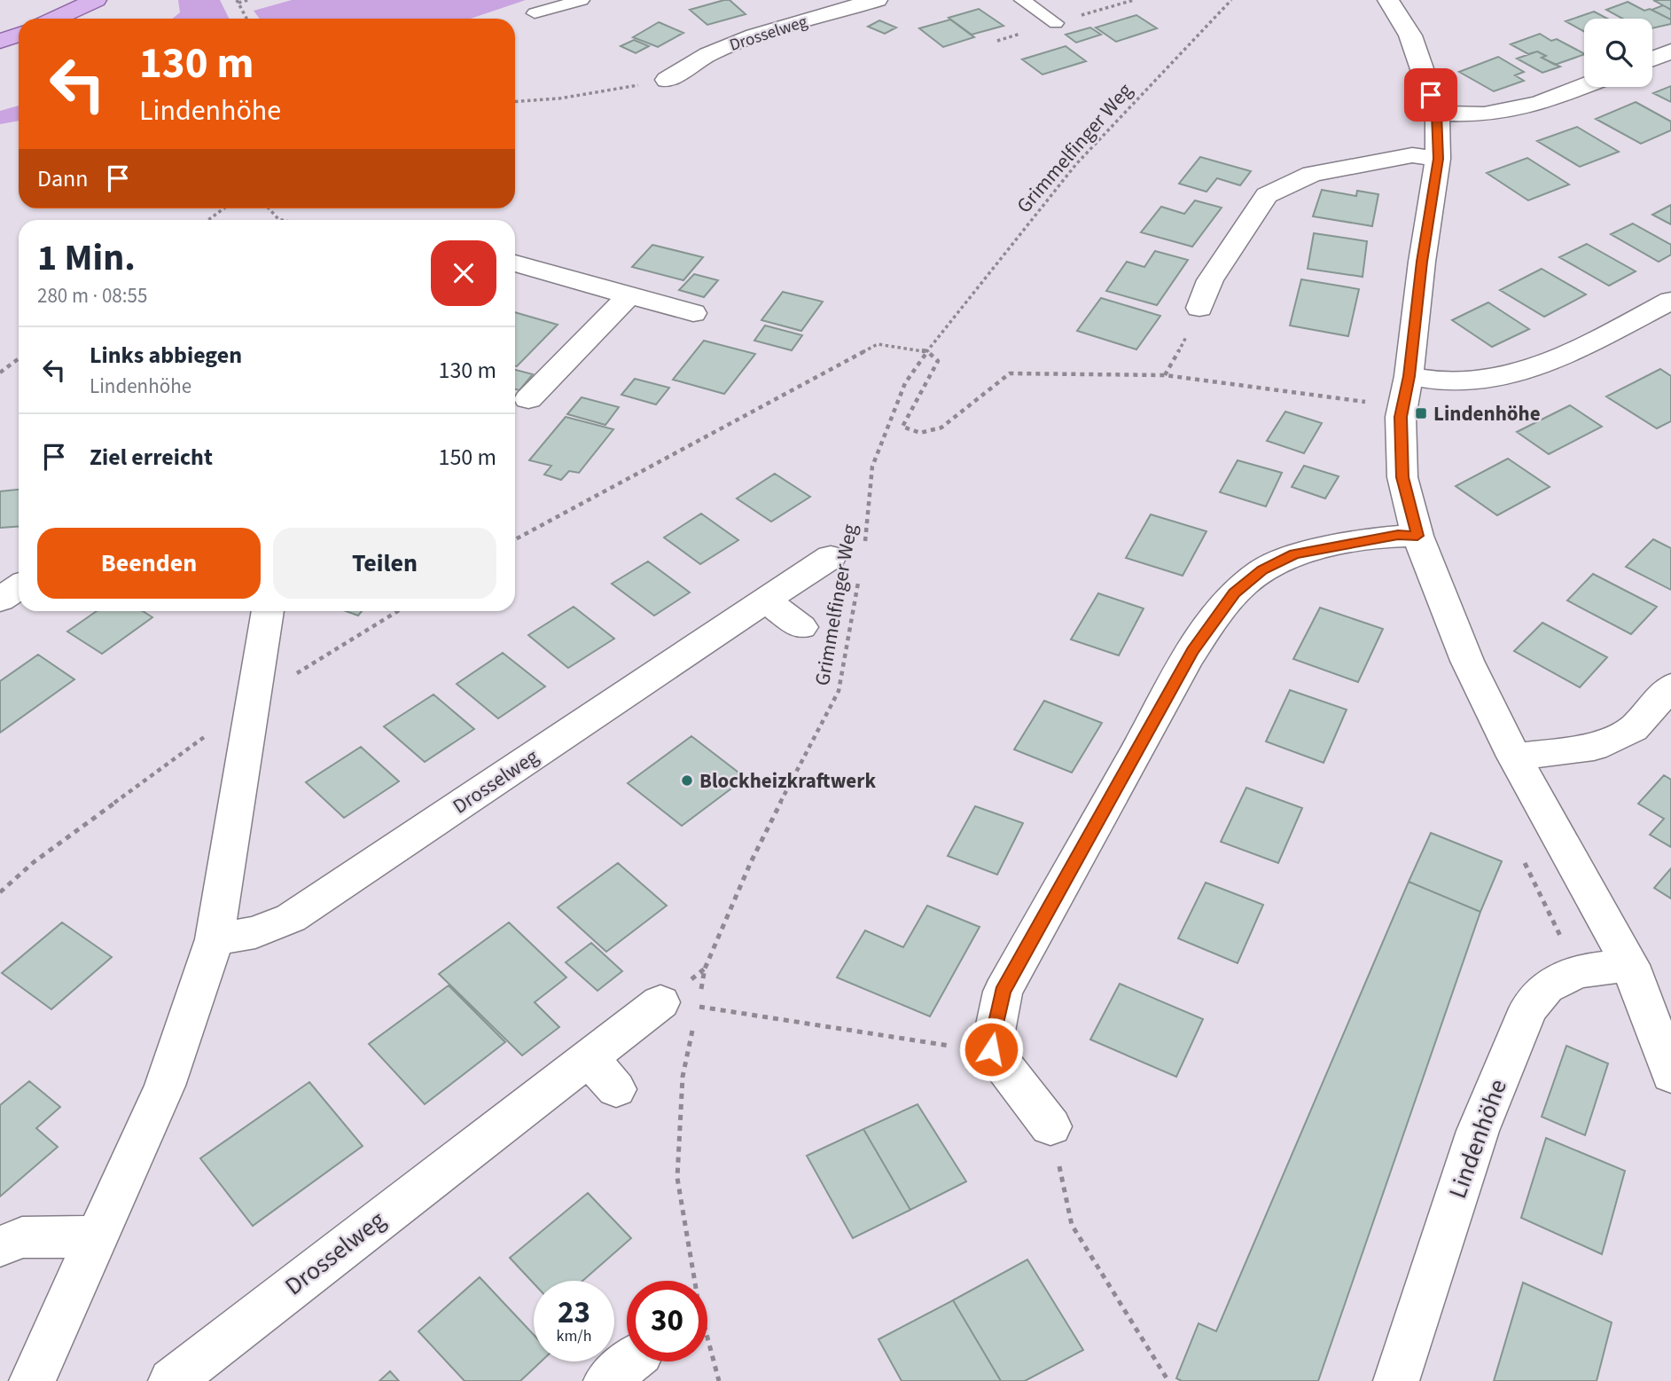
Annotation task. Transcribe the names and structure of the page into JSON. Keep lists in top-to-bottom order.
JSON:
{
  "streets": {
    "street": ["Drosselweg", "Lindenhöhe"],
    "path": ["Grimmelfinger Weg"]
  },
  "crossings": [
    ["Drosselweg", "Grimmelfinger Weg"]
  ],
  "places": {
    "transit": ["Lindenhöhe"],
    "other": ["Blockheizkraftwerk"]
  },
  "page": {
    "turn": ["130 m", "Lindenhöhe"],
    "then": "Dann",
    "heading": ["1 Min.", "280 m · 08:55"],
    "list": [
      {
        "name": "Links abbiegen",
        "note": "Lindenhöhe",
        "value": "130 m"
      },
      {
        "name": "Ziel erreicht",
        "value": "150 m"
      }
    ],
    "buttons": ["Beenden", "Teilen"],
    "speed": "23 km/h",
    "limit": "30"
  }
}
